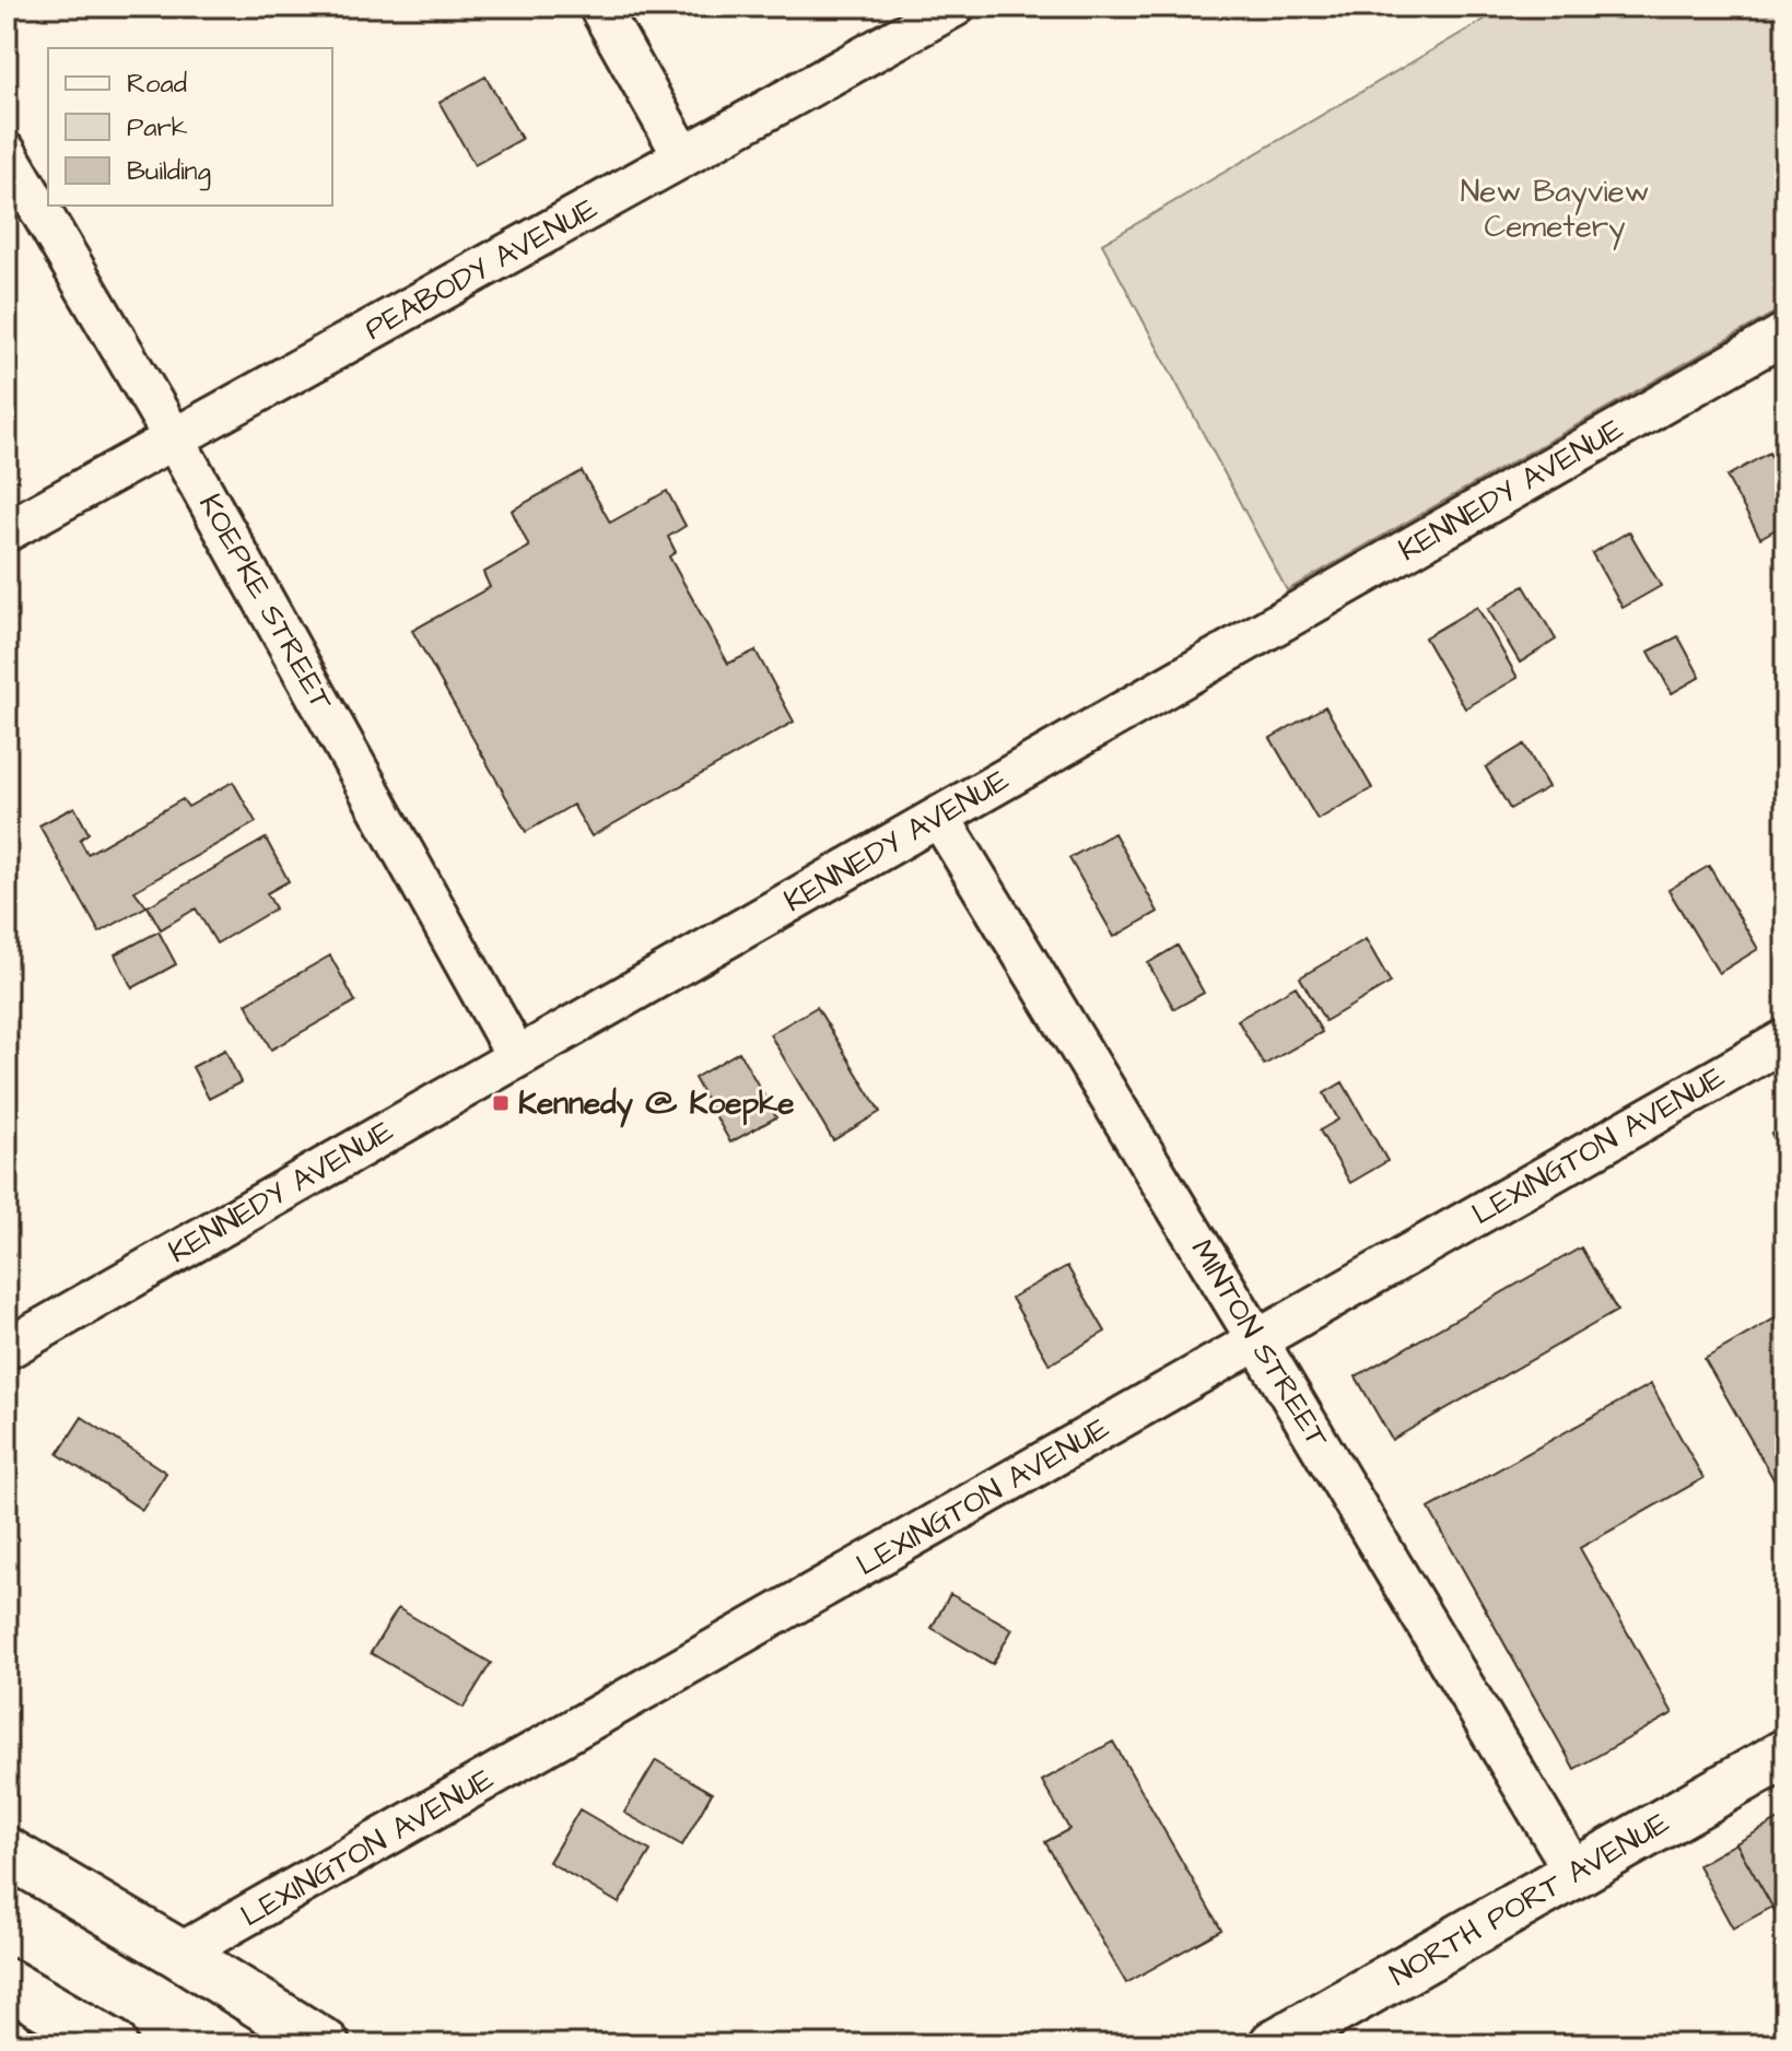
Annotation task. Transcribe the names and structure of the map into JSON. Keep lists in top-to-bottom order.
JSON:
{
  "streets": {
    "main road": ["NORTH PORT AVENUE"],
    "street": [
      "PEABODY AVENUE",
      "KENNEDY AVENUE",
      "KOEPKE STREET",
      "LEXINGTON AVENUE",
      "MINTON STREET"
    ]
  },
  "crossings": [
    ["PEABODY AVENUE", "KOEPKE STREET"],
    ["KENNEDY AVENUE", "KOEPKE STREET"],
    ["KENNEDY AVENUE", "MINTON STREET"],
    ["LEXINGTON AVENUE", "MINTON STREET"],
    ["MINTON STREET", "NORTH PORT AVENUE"]
  ],
  "parks": ["New Bayview Cemetery"],
  "places": {
    "transit": ["Kennedy @ Koepke"]
  },
  "legend": ["Road", "Park", "Building"]
}
